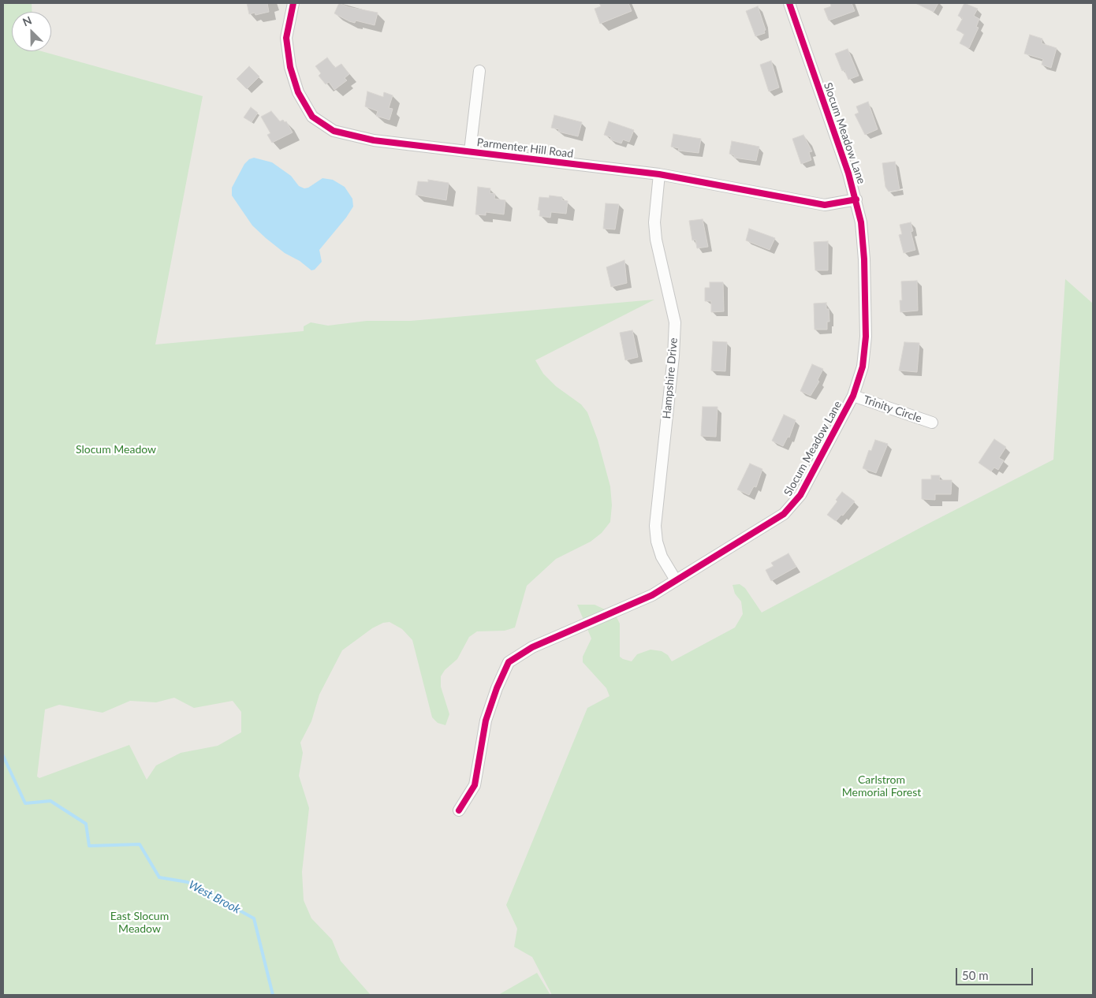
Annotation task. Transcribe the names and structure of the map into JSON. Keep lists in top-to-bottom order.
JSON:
{
  "streets": {
    "street": [
      "Slocum Meadow Lane",
      "Parmenter Hill Road",
      "Hampshire Drive",
      "Trinity Circle"
    ]
  },
  "crossings": [
    ["Slocum Meadow Lane", "Parmenter Hill Road"],
    ["Slocum Meadow Lane", "Hampshire Drive"],
    ["Slocum Meadow Lane", "Trinity Circle"],
    ["Parmenter Hill Road", "Hampshire Drive"]
  ],
  "water": ["West Brook"],
  "parks": ["Slocum Meadow", "Carlstrom Memorial Forest", "East Slocum Meadow"],
  "scale_bar": "50 m",
  "north": "top left"
}
